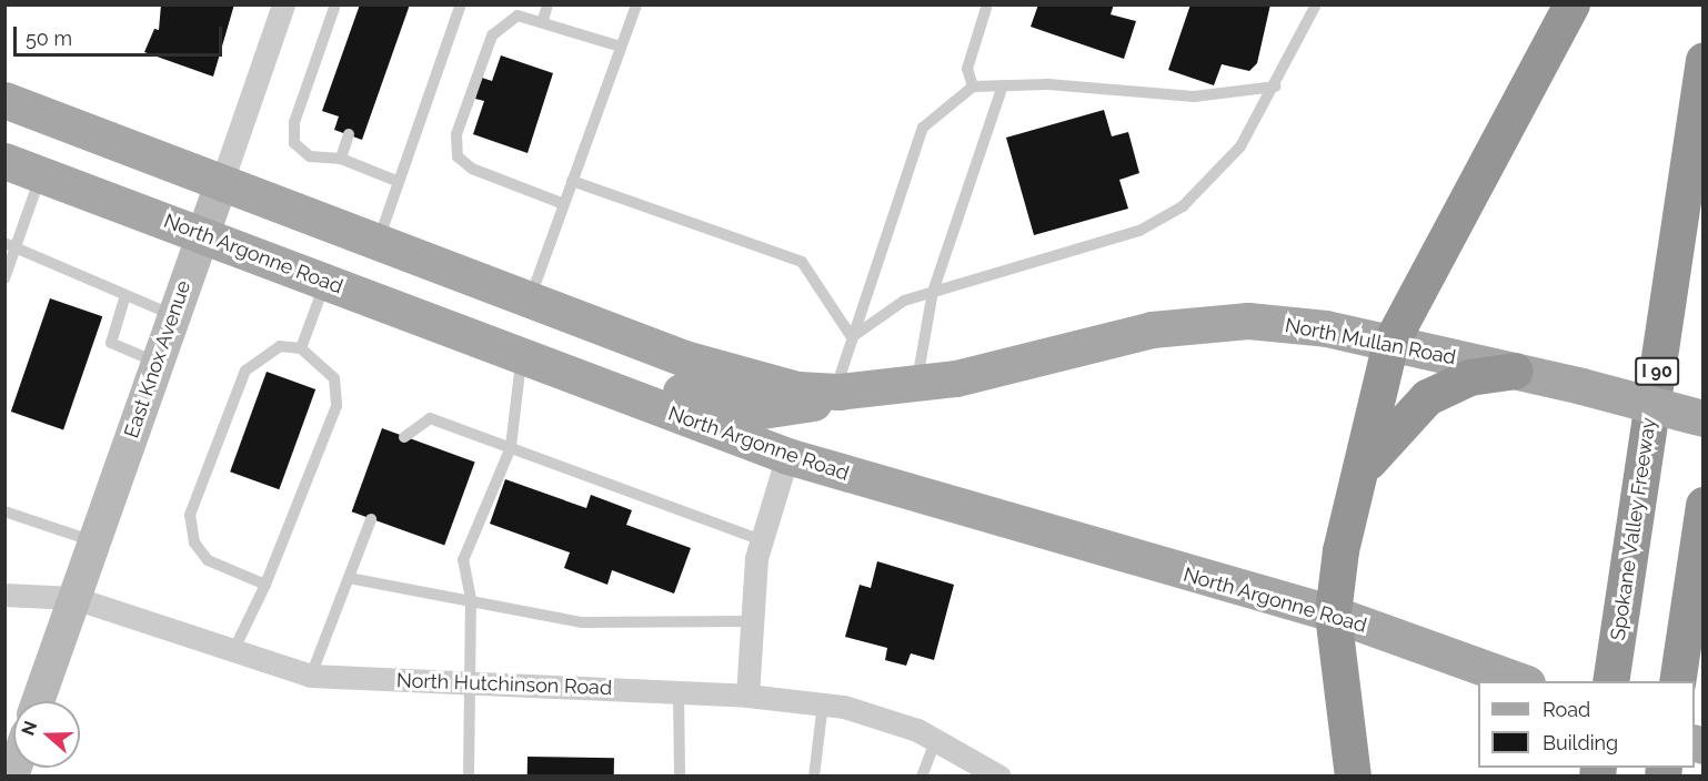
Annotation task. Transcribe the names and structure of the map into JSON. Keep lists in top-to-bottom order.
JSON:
{
  "streets": {
    "highway": ["I 90", "Spokane Valley Freeway"],
    "main road": ["North Argonne Road", "North Mullan Road"],
    "street": ["East Knox Avenue", "North Hutchinson Road"]
  },
  "crossings": [
    ["North Argonne Road", "East Knox Avenue"],
    ["East Knox Avenue", "North Hutchinson Road"]
  ],
  "legend": ["Road", "Building"],
  "scale_bar": "50 m",
  "north": "left"
}
